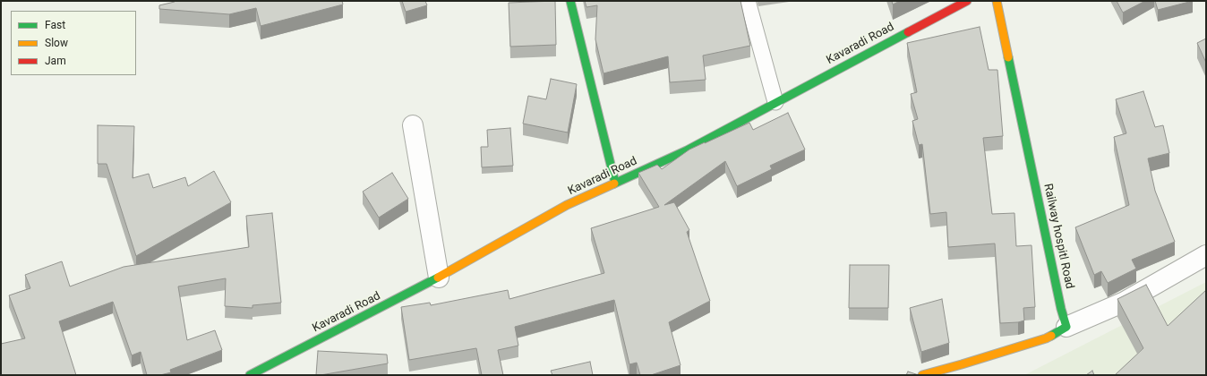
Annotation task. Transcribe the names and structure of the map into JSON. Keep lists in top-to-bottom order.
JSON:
{
  "streets": {
    "main road": ["Kavaradi Road", "Railway hospitl Road"]
  },
  "legend": ["Fast", "Slow", "Jam"]
}
